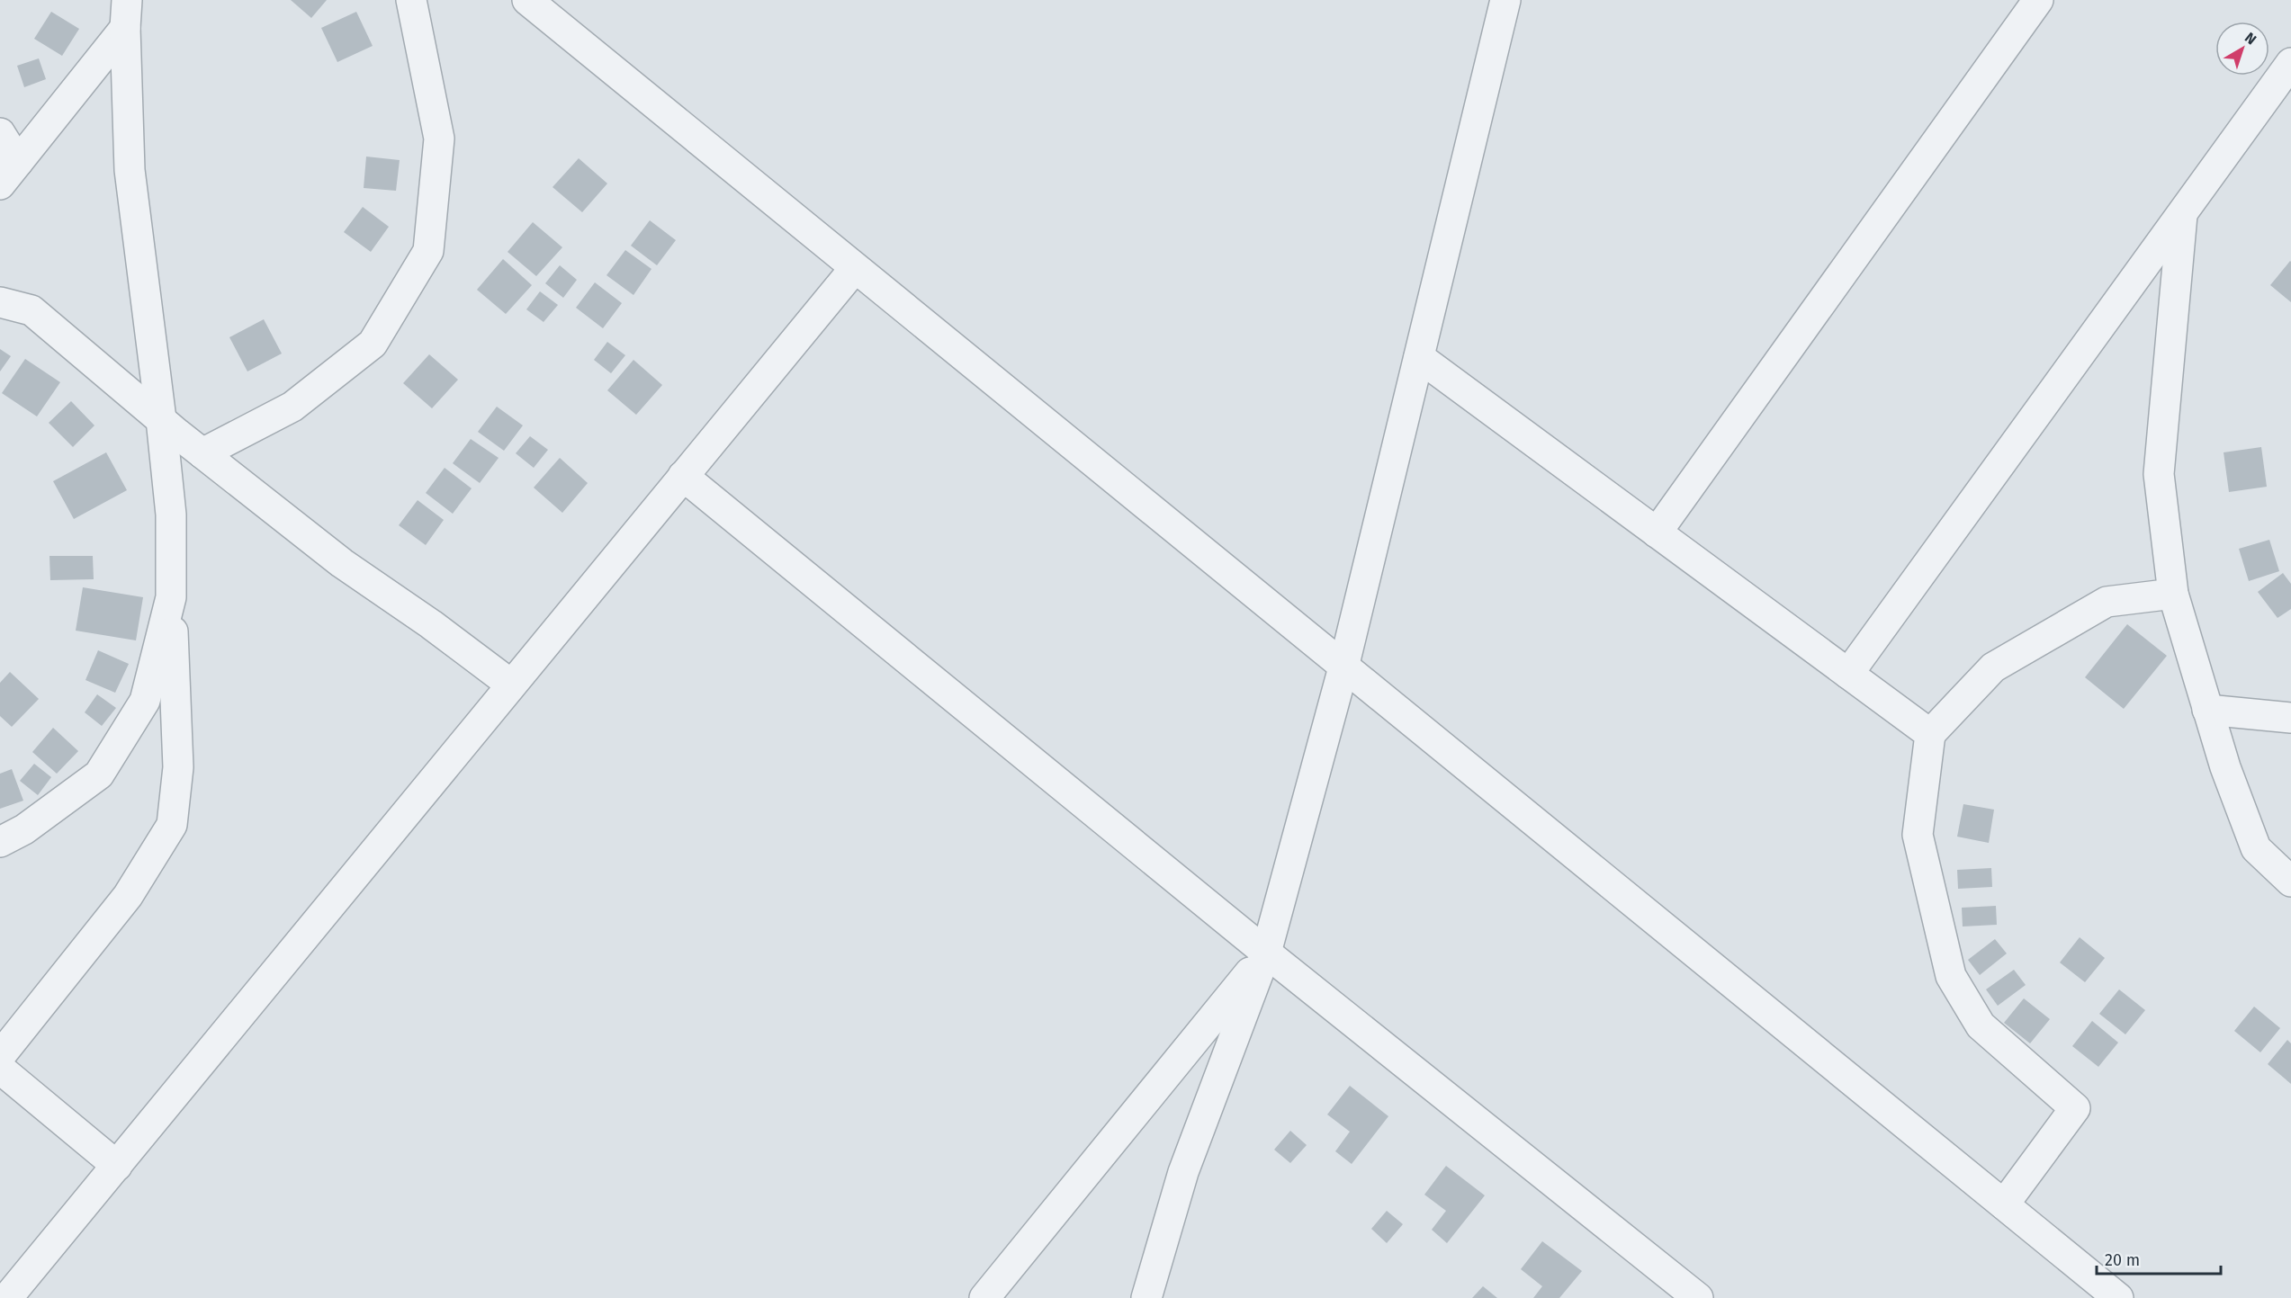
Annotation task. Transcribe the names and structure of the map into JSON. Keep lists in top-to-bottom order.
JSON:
{
  "scale_bar": "20 m",
  "north": "top right"
}
